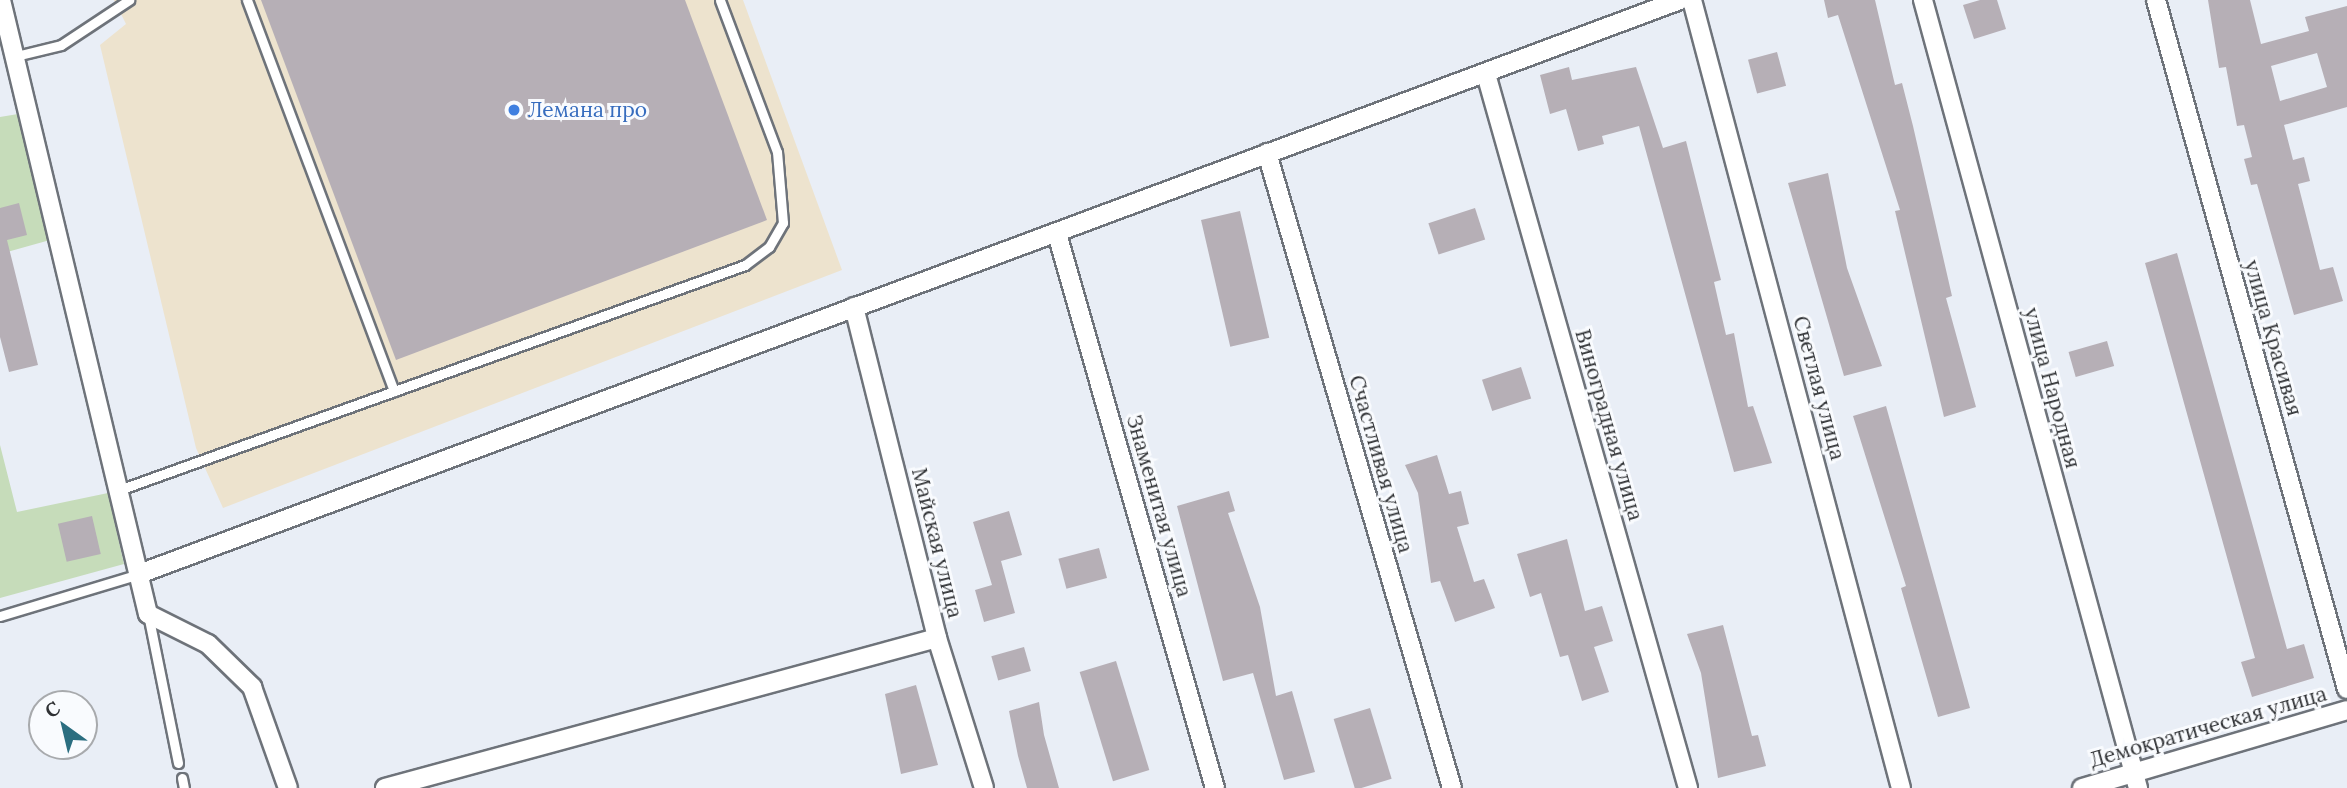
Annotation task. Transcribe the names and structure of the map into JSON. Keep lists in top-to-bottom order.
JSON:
{
  "streets": {
    "street": [
      "улица Красивая",
      "Светлая улица",
      "улица Народная",
      "Виноградная улица",
      "Счастливая улица",
      "Знаменитая улица",
      "Майская улица",
      "Демократическая улица"
    ]
  },
  "crossings": [
    ["улица Народная", "Демократическая улица"]
  ],
  "places": ["Лемана про"],
  "north": "top left"
}
